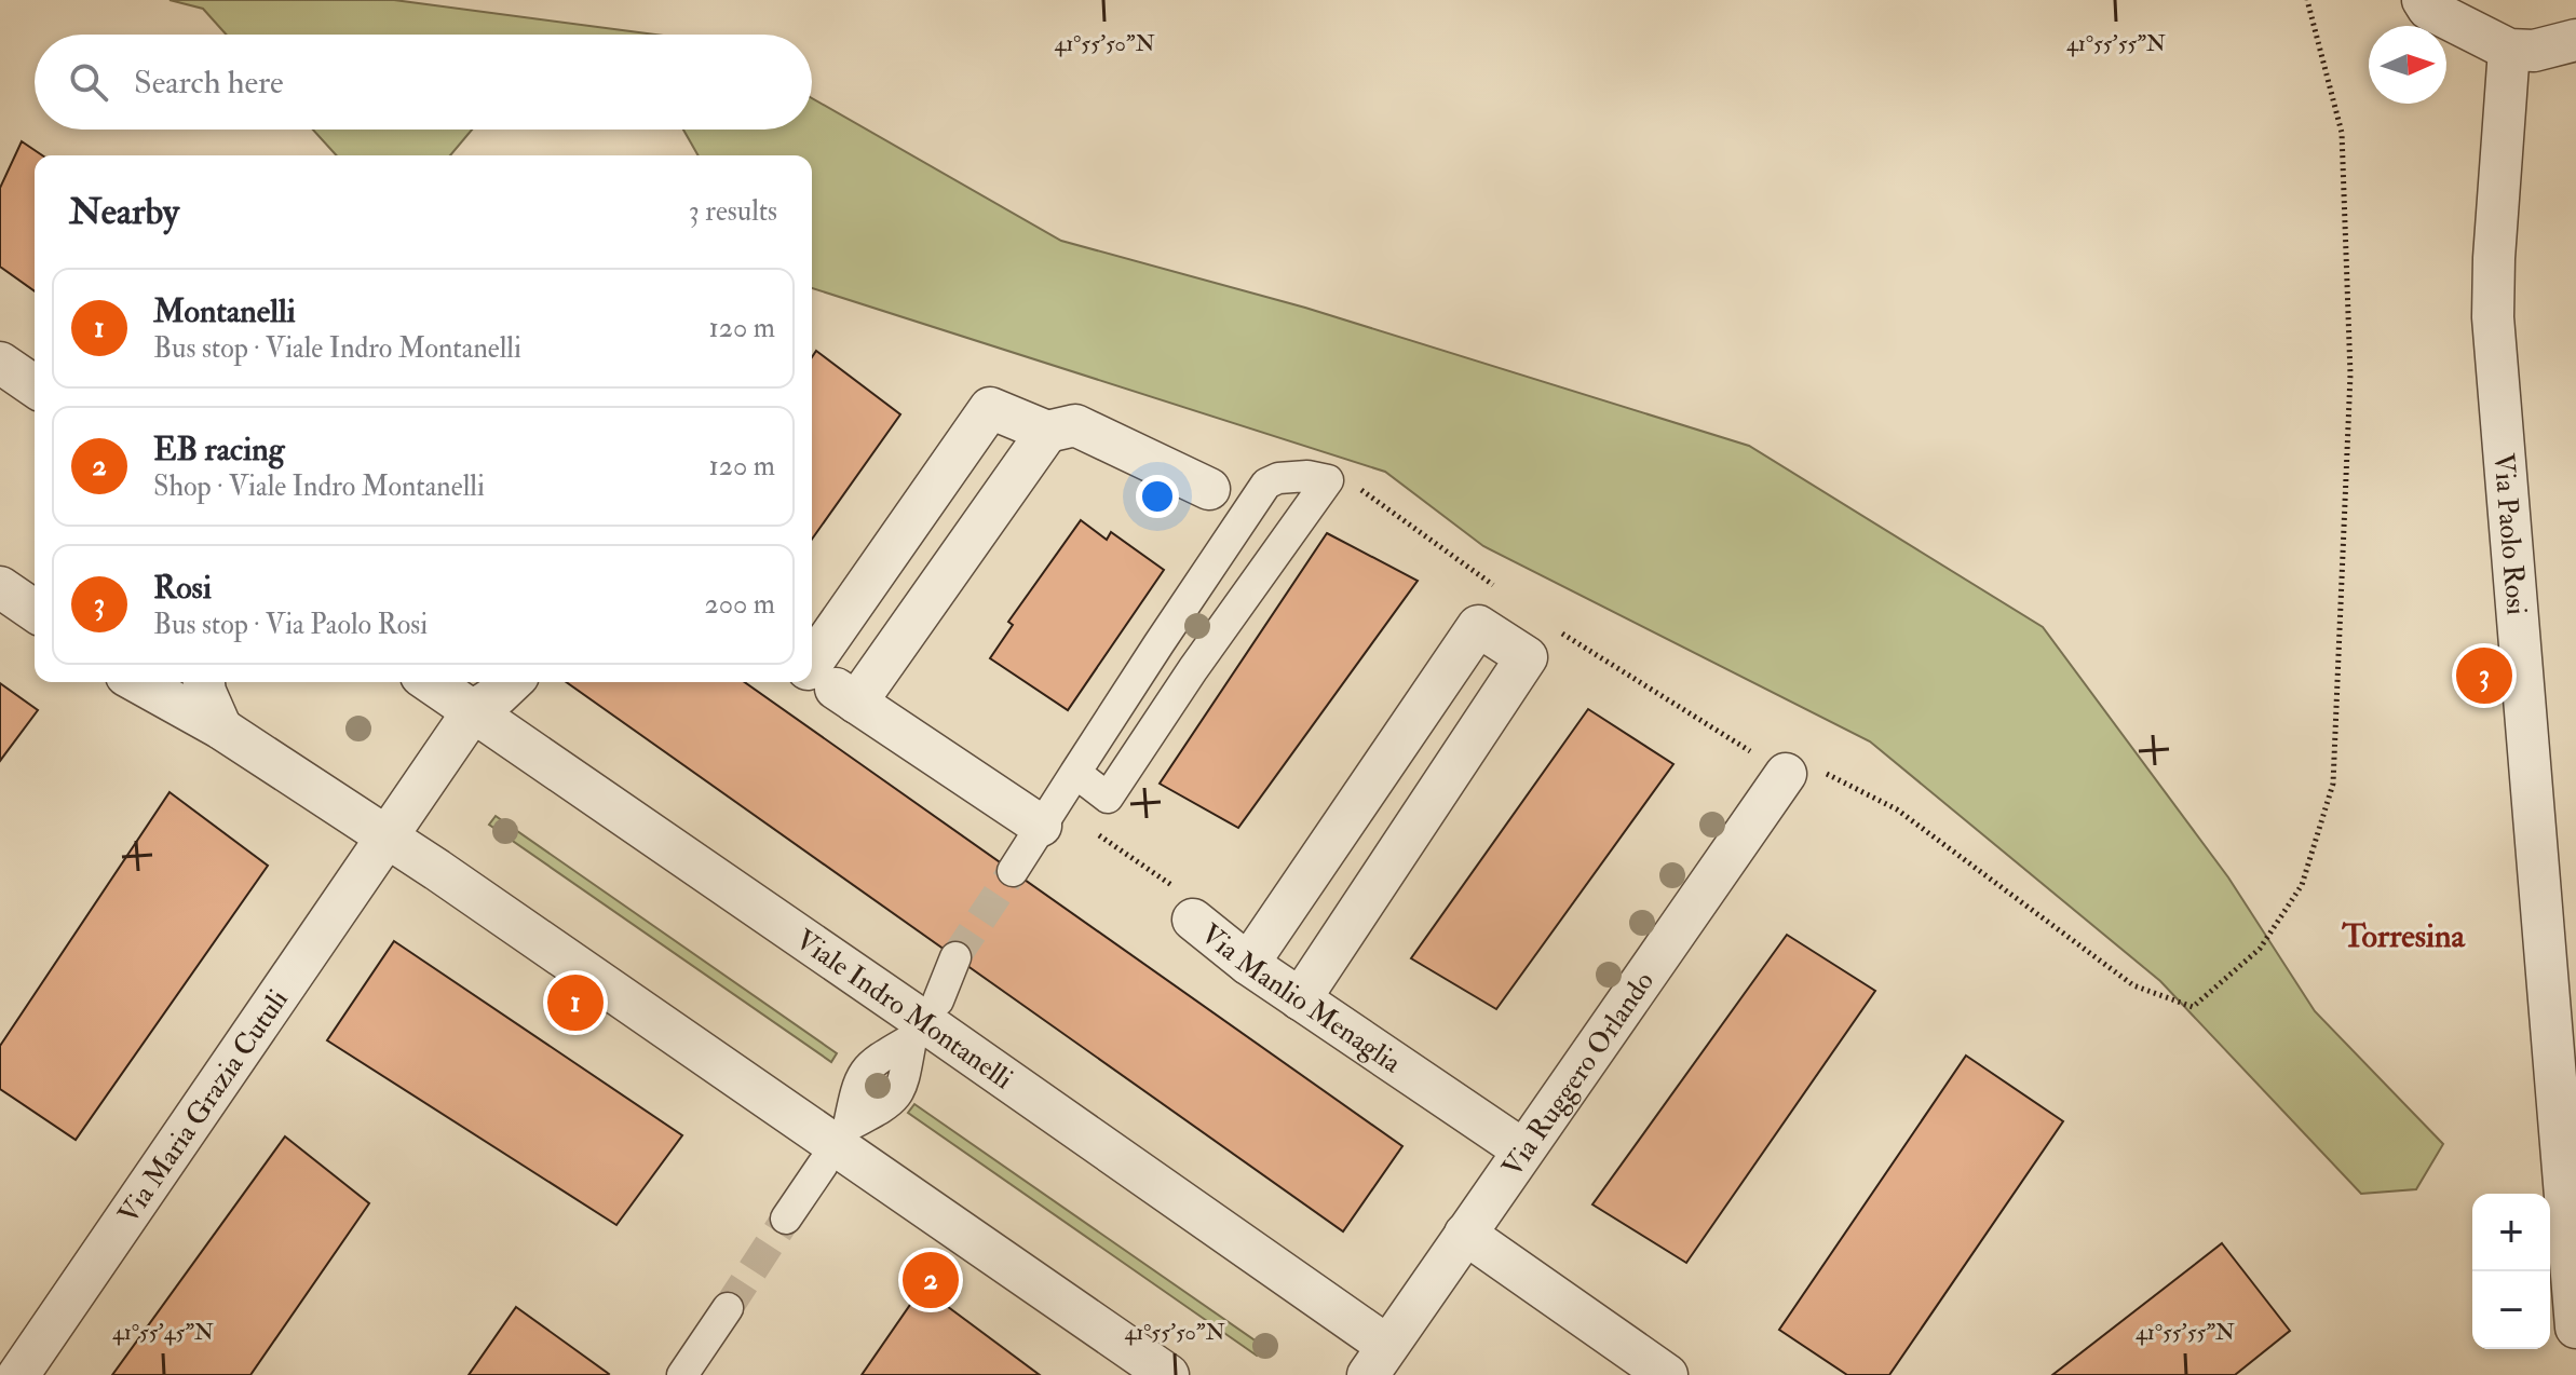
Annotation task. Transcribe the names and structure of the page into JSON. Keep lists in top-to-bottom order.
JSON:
{
  "streets": {
    "street": [
      "Via Paolo Rosi",
      "Via Manlio Menaglia",
      "Viale Indro Montanelli",
      "Via Ruggero Orlando",
      "Via Maria Grazia Cutuli"
    ]
  },
  "crossings": [
    ["Via Manlio Menaglia", "Via Ruggero Orlando"],
    ["Viale Indro Montanelli", "Via Ruggero Orlando"],
    ["Viale Indro Montanelli", "Via Maria Grazia Cutuli"]
  ],
  "districts": ["Torresina"],
  "north": "right",
  "page": {
    "search": "Search here",
    "heading": ["Nearby", "3 results"],
    "list": [
      {
        "mark": "1",
        "name": "Montanelli",
        "note": "Bus stop · Viale Indro Montanelli",
        "value": "120 m"
      },
      {
        "mark": "2",
        "name": "EB racing",
        "note": "Shop · Viale Indro Montanelli",
        "value": "120 m"
      },
      {
        "mark": "3",
        "name": "Rosi",
        "note": "Bus stop · Via Paolo Rosi",
        "value": "200 m"
      }
    ],
    "pins": ["3", "1", "2"],
    "map_buttons": ["+", "−"]
  },
  "coordinates": ["41°55'50\"N", "41°55'55\"N", "41°55'45\"N"]
}
